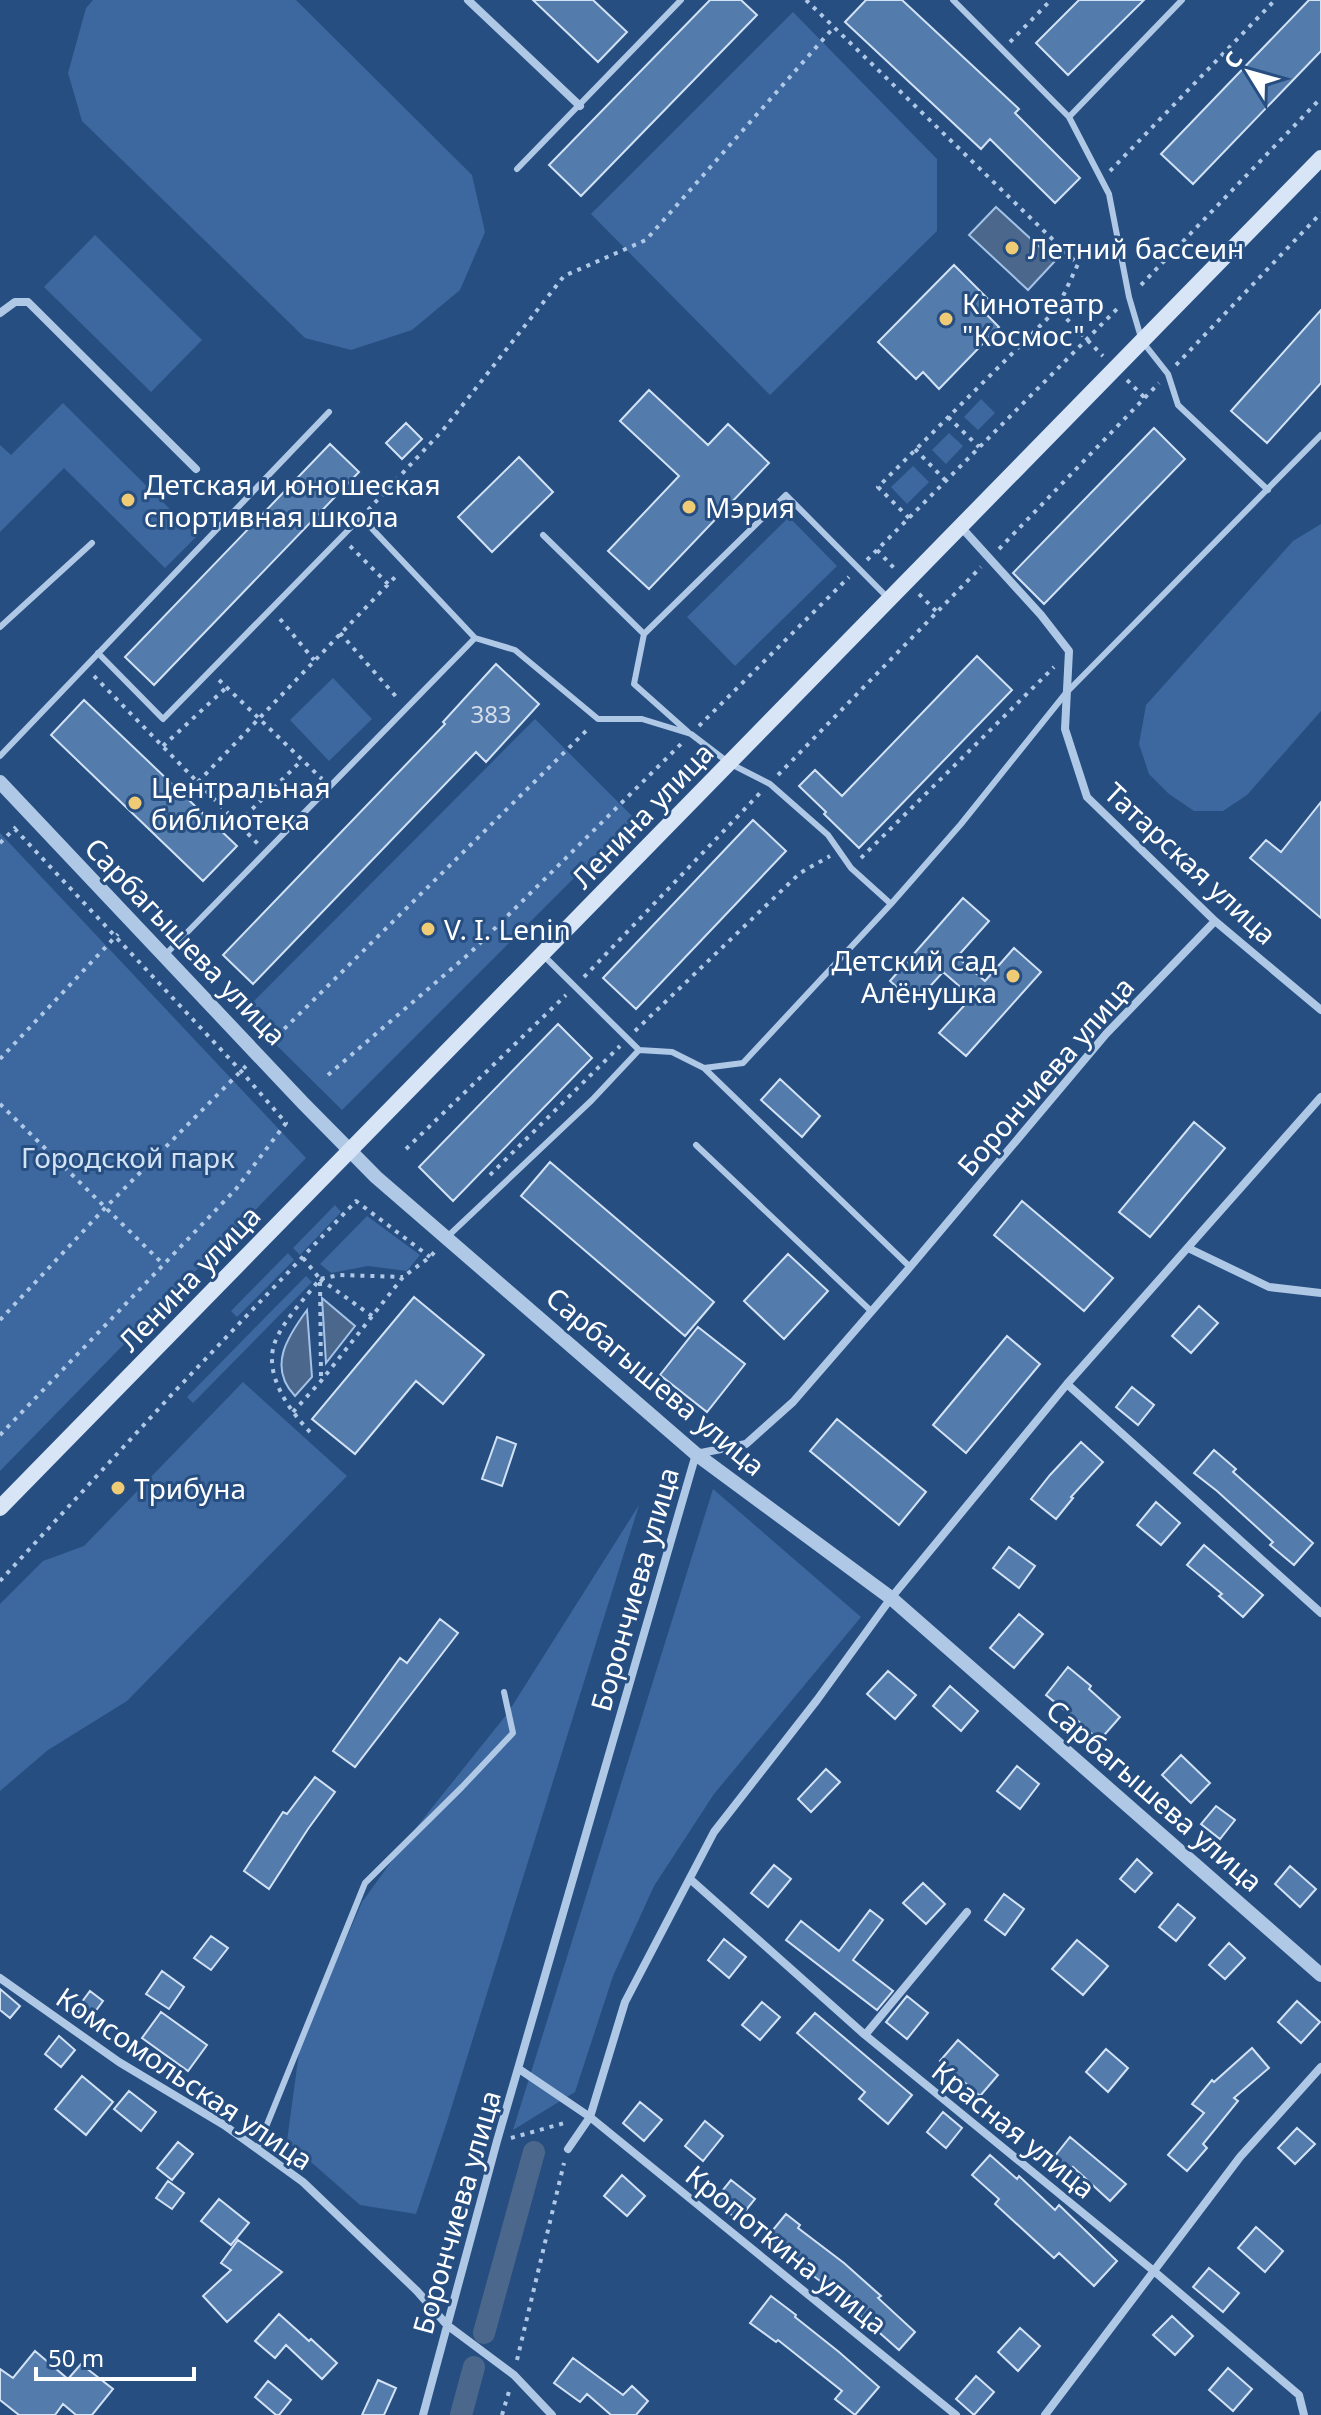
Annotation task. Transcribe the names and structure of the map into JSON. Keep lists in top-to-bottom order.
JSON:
{
  "streets": {
    "main road": ["Ленина улица"],
    "street": [
      "Татарская улица",
      "Сарбагышева улица",
      "Борончиева улица",
      "Комсомольская улица",
      "Красная улица",
      "Кропоткина улица"
    ]
  },
  "crossings": [
    ["Ленина улица", "Сарбагышева улица"],
    ["Татарская улица", "Борончиева улица"],
    ["Сарбагышева улица", "Борончиева улица"],
    ["Борончиева улица", "Комсомольская улица"],
    ["Борончиева улица", "Кропоткина улица"]
  ],
  "parks": ["Городской парк"],
  "places": [
    "Летний бассеин",
    "Кинотеатр \"Космос\"",
    "Детская и юношеская спортивная школа",
    "Мэрия",
    "Центральная библиотека",
    "V. I. Lenin",
    "Детский сад Алёнушка",
    "Трибуна"
  ],
  "house_numbers": ["383"],
  "scale_bar": "50 m",
  "north": "top left"
}
